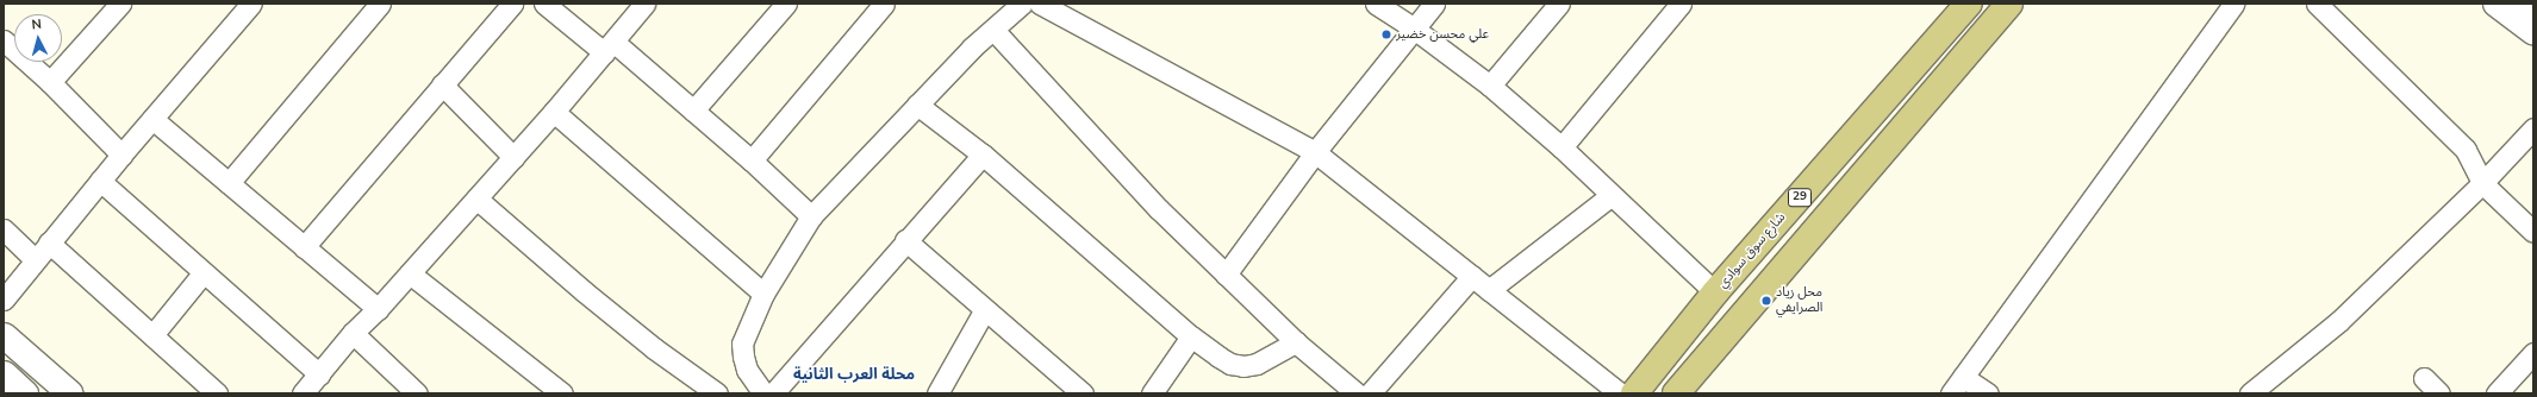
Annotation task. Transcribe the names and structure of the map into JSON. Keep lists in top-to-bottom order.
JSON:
{
  "streets": {
    "main road": ["29", "شارع سوق سوادي"]
  },
  "districts": ["محلة العرب الثانية"],
  "places": ["علي محسن خضير", "محل زياد الصرايفي"],
  "north": "top"
}
